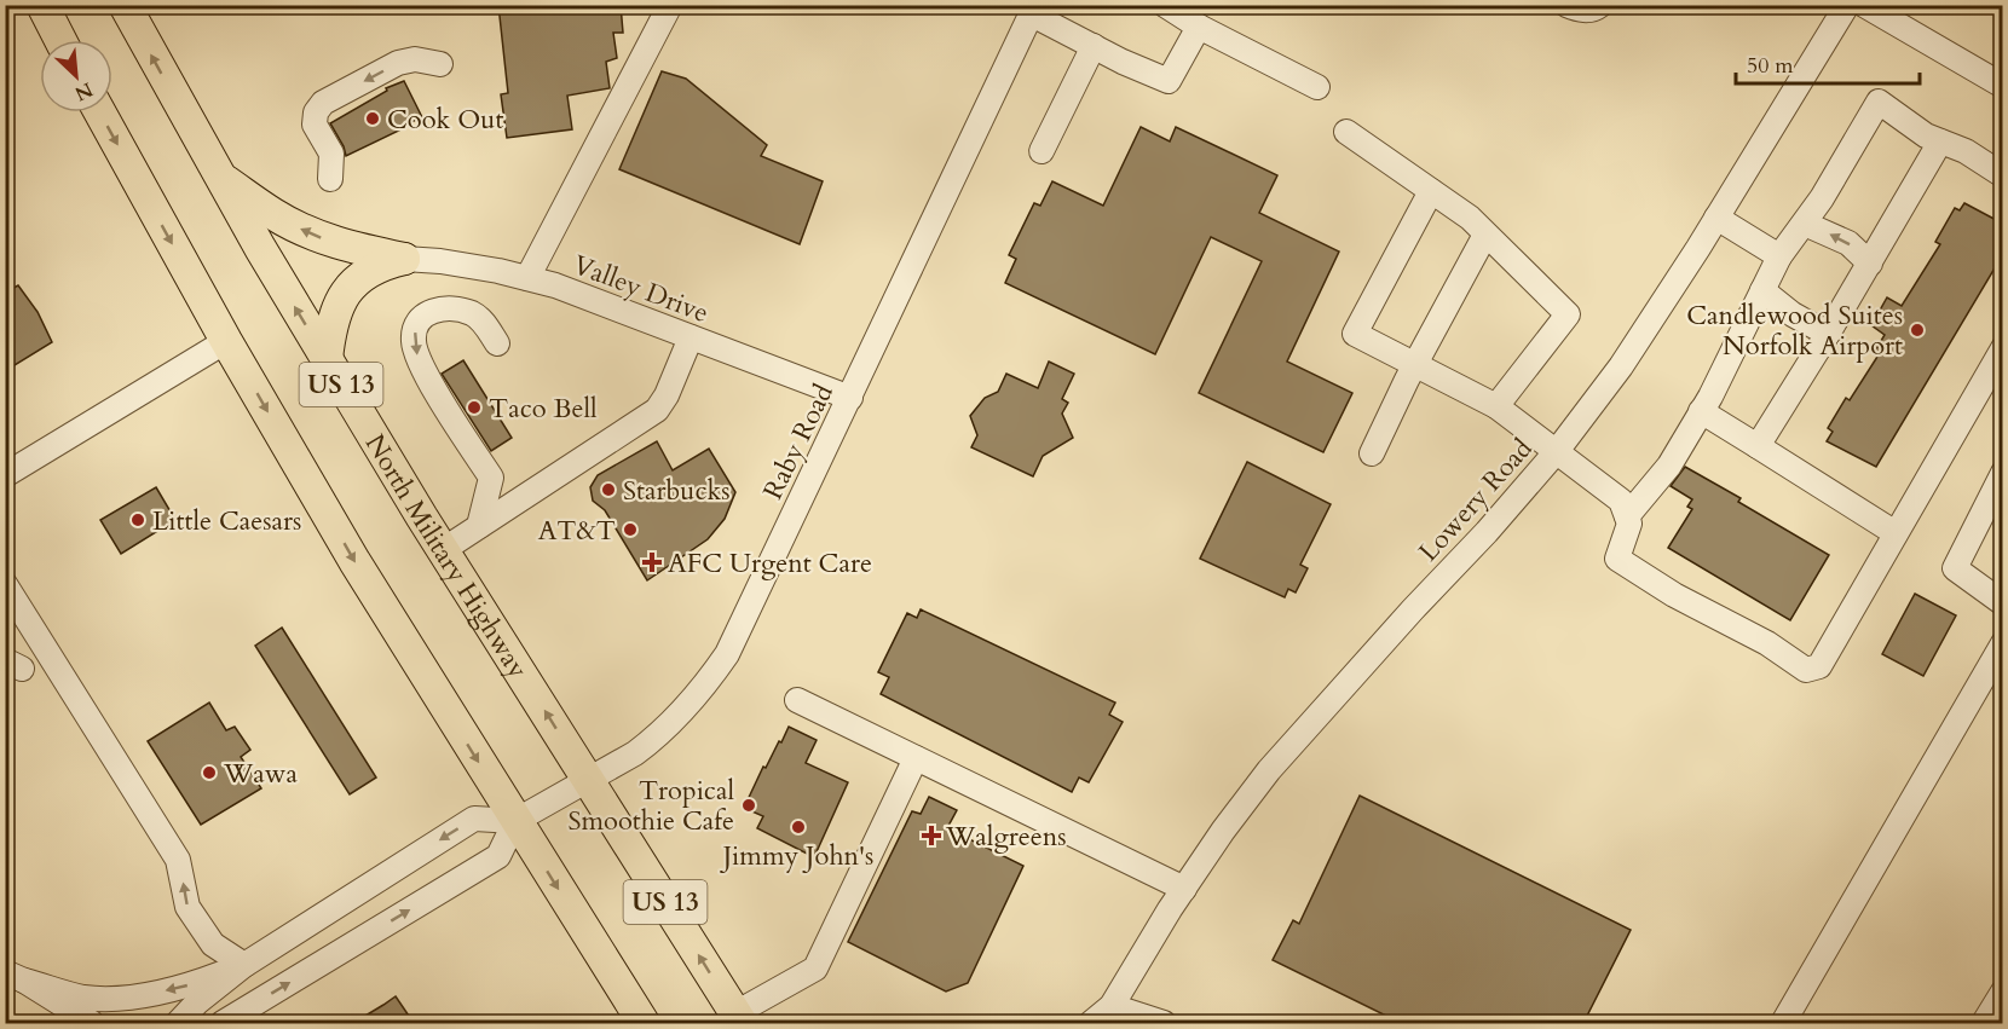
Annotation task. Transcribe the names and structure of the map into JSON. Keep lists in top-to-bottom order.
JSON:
{
  "streets": {
    "main road": ["US 13", "North Military Highway"],
    "street": ["Valley Drive", "Raby Road", "Lowery Road"]
  },
  "crossings": [
    ["Valley Drive", "Raby Road"],
    ["US 13", "Raby Road"],
    ["Raby Road", "North Military Highway"]
  ],
  "places": {
    "other": [
      "Cook Out",
      "Candlewood Suites Norfolk Airport",
      "Taco Bell",
      "Starbucks",
      "Little Caesars",
      "AT&T",
      "Wawa",
      "Tropical Smoothie Cafe",
      "Jimmy John's"
    ],
    "health": ["AFC Urgent Care", "Walgreens"]
  },
  "scale_bar": "50 m",
  "north": "bottom right"
}
